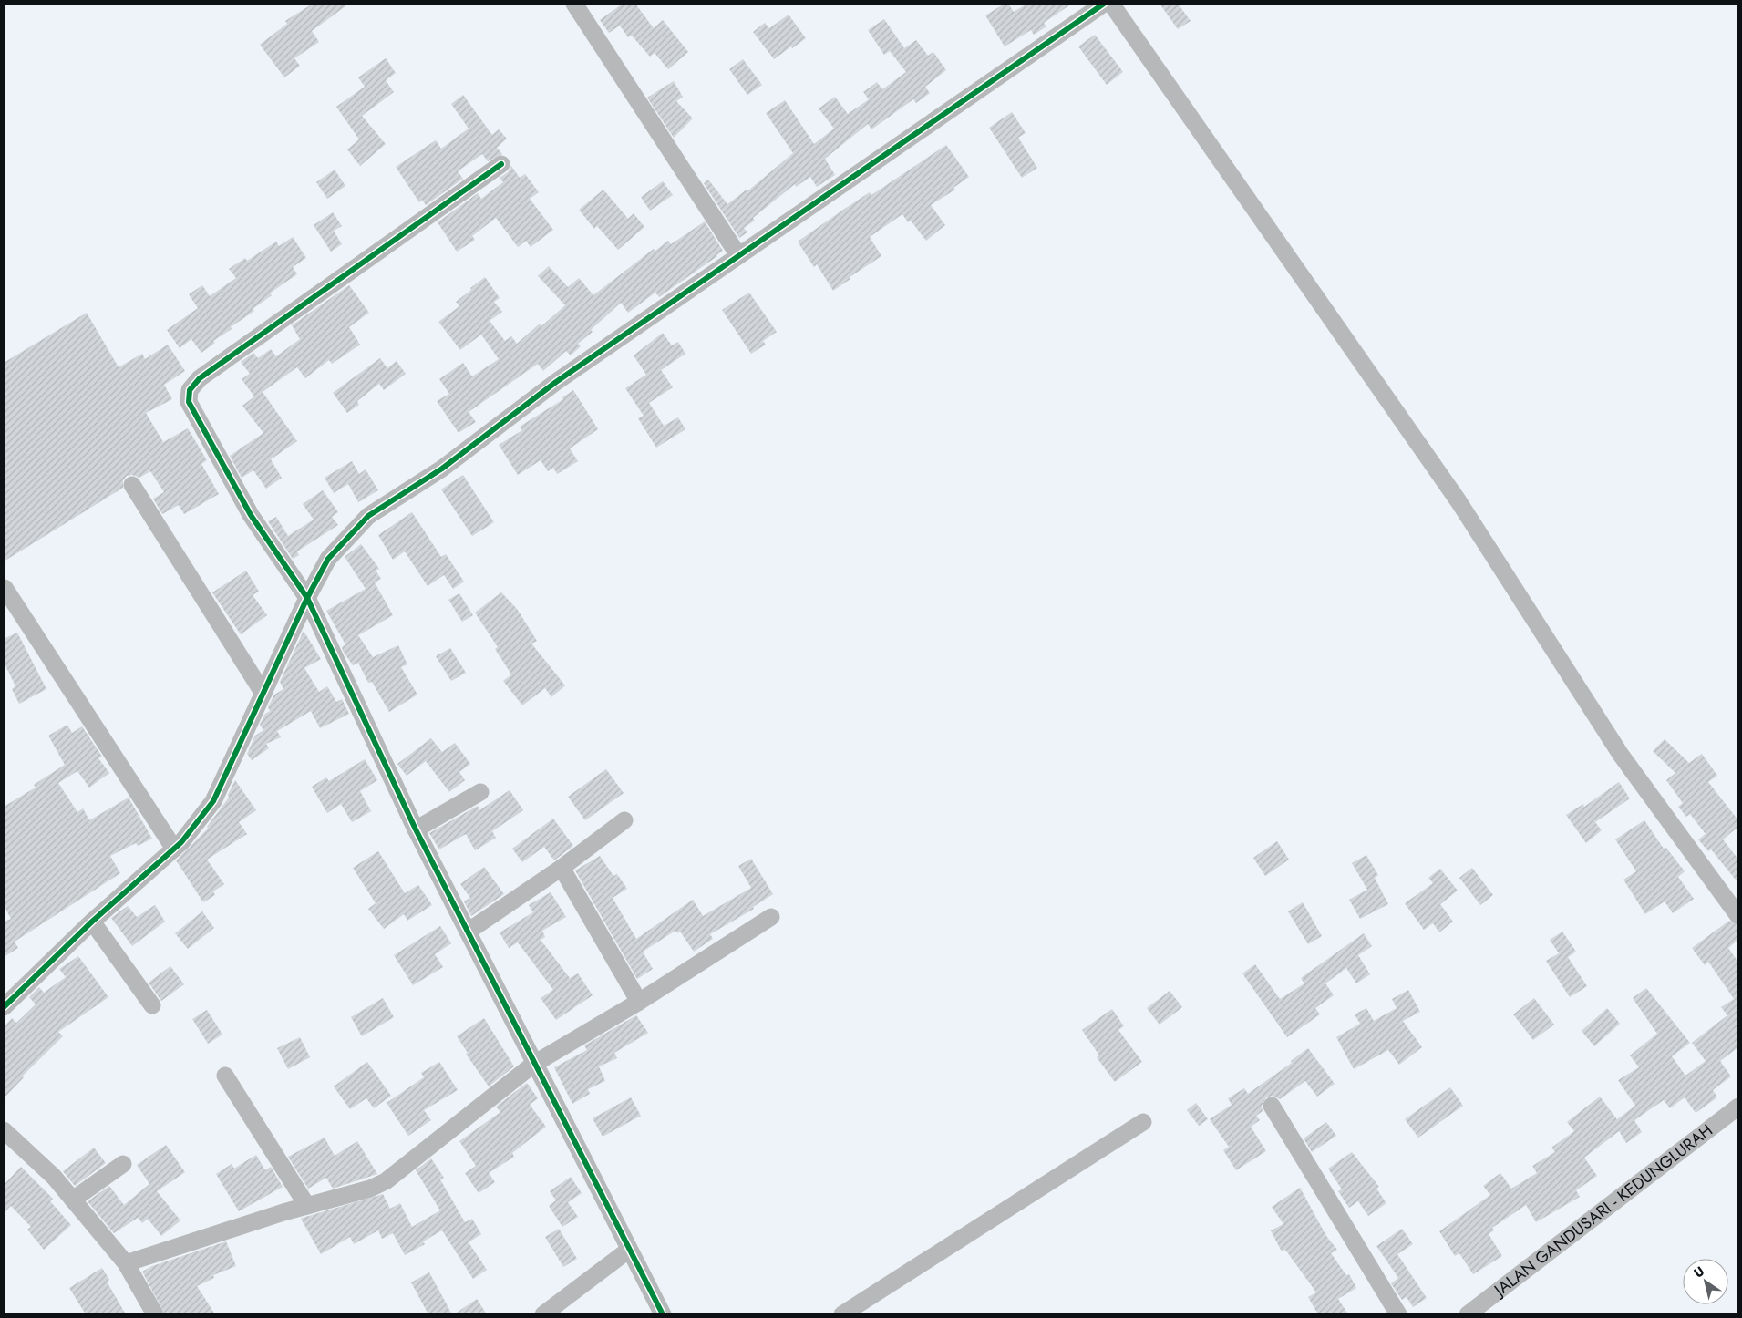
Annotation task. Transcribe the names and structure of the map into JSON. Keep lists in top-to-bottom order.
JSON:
{
  "streets": {
    "street": ["JALAN GANDUSARI - KEDUNGLURAH"]
  },
  "north": "top left"
}
